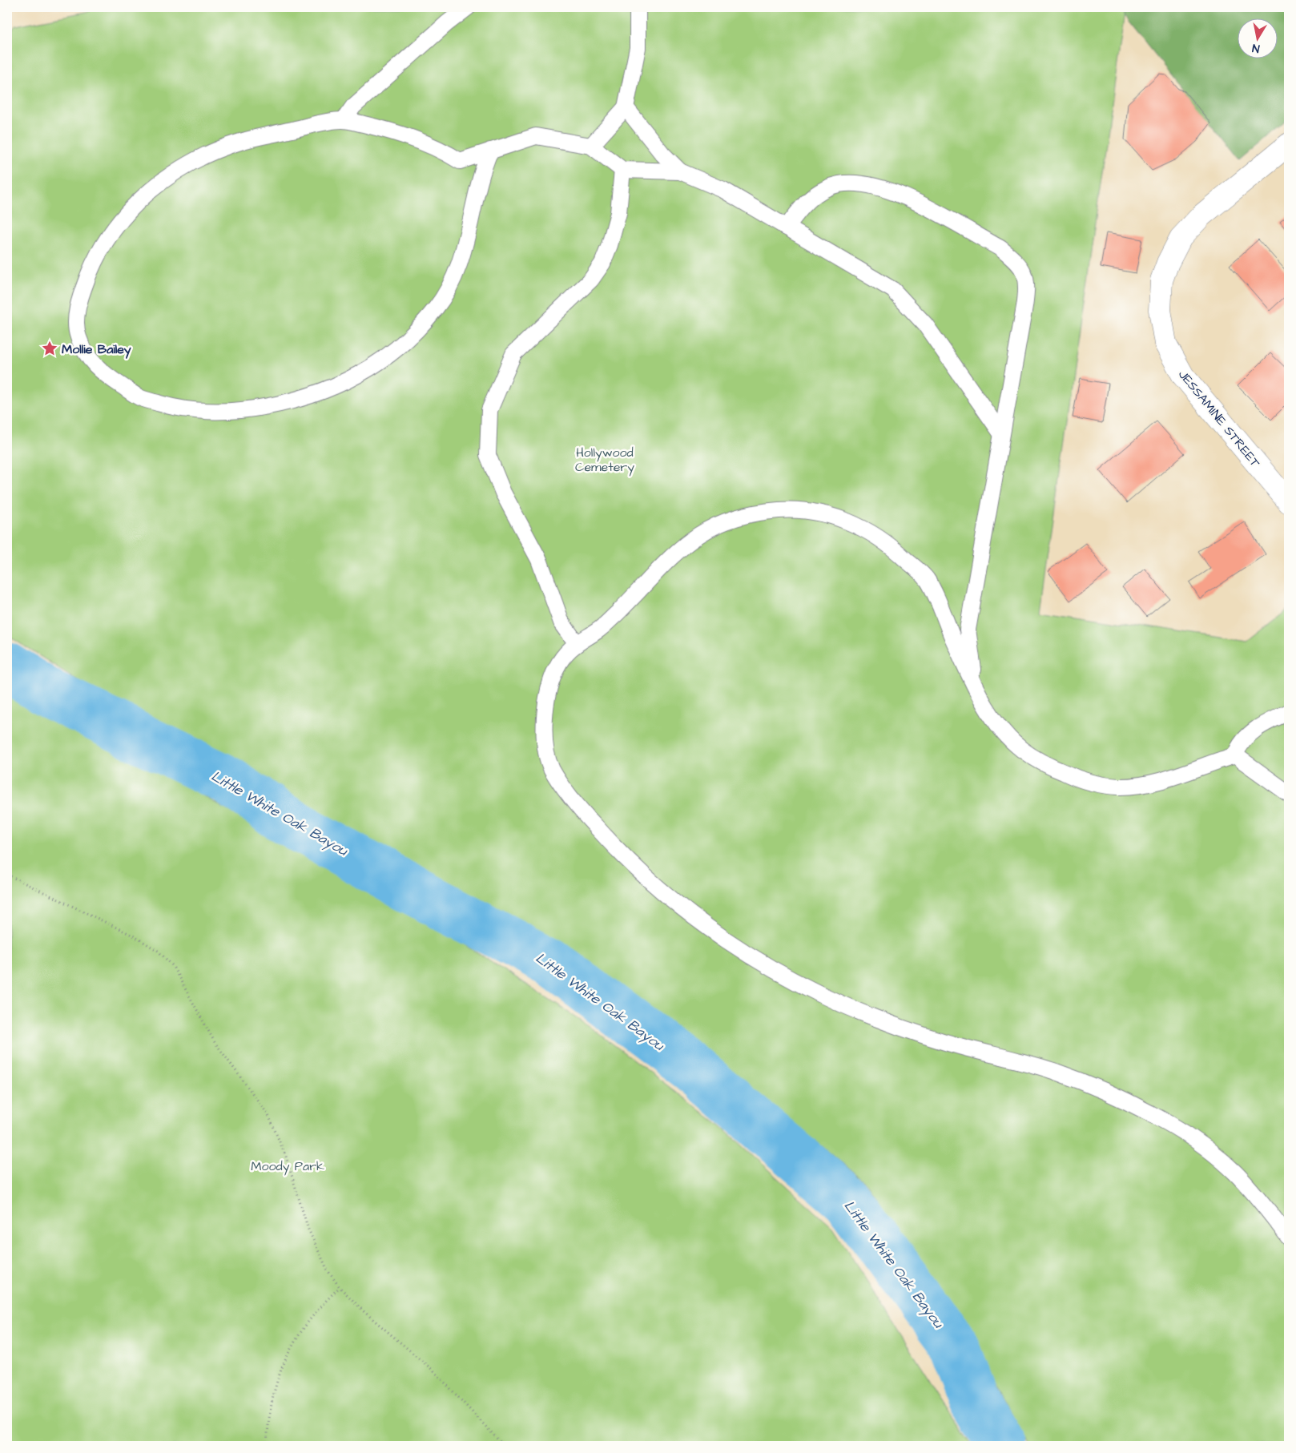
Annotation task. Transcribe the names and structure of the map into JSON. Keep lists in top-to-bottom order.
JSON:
{
  "streets": {
    "street": ["JESSAMINE STREET"]
  },
  "water": ["Little White Oak Bayou"],
  "parks": ["Hollywood Cemetery", "Moody Park"],
  "places": {
    "place": ["Mollie Bailey"]
  },
  "north": "bottom"
}
